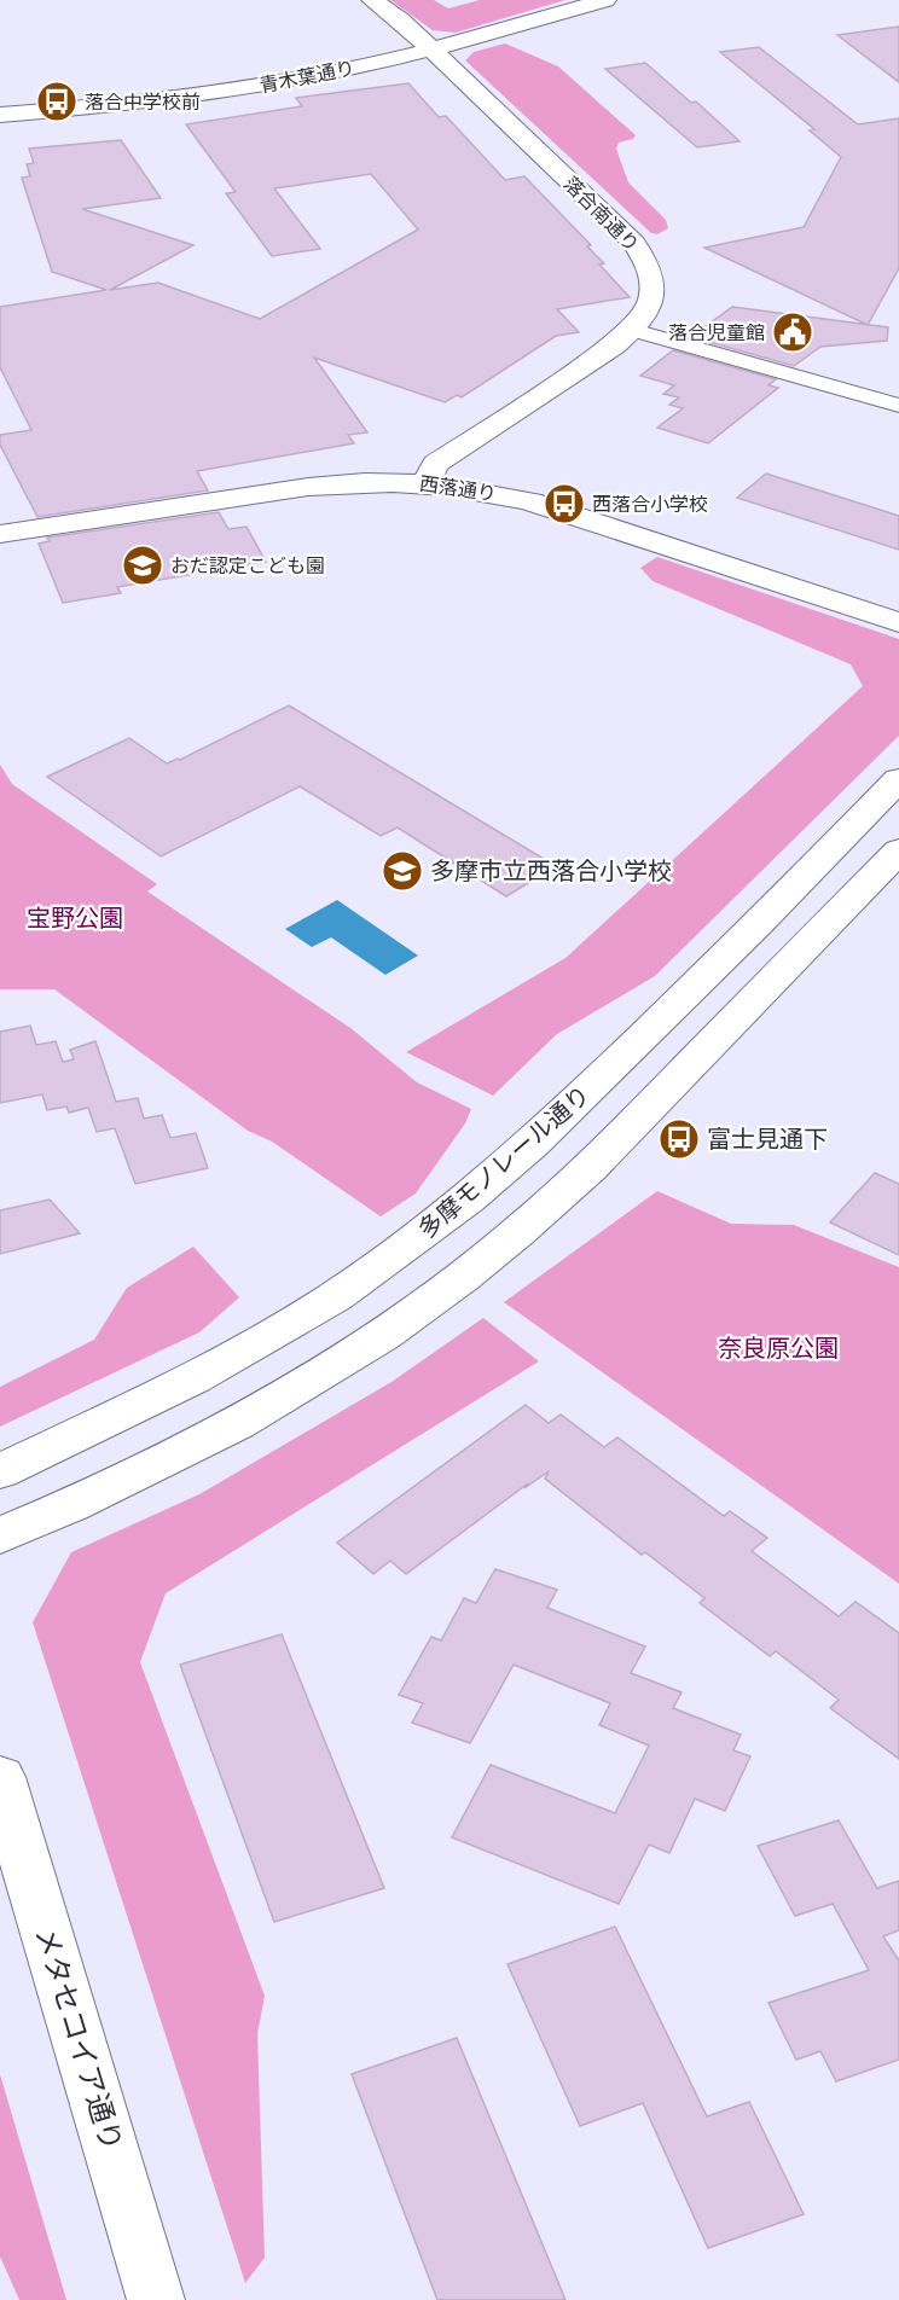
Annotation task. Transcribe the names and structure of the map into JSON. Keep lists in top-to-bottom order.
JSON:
{
  "streets": {
    "street": [
      "青木葉通り",
      "落合南通り",
      "西落通り",
      "多摩モノレール通り",
      "メタセコイア通り"
    ]
  },
  "crossings": [
    ["青木葉通り", "落合南通り"],
    ["落合南通り", "西落通り"]
  ],
  "parks": ["宝野公園", "奈良原公園"],
  "places": {
    "bus stop": ["落合中学校前", "西落合小学校", "富士見通下"],
    "public building": ["落合児童館"],
    "school or university": ["おだ認定こども園", "多摩市立西落合小学校"]
  }
}
